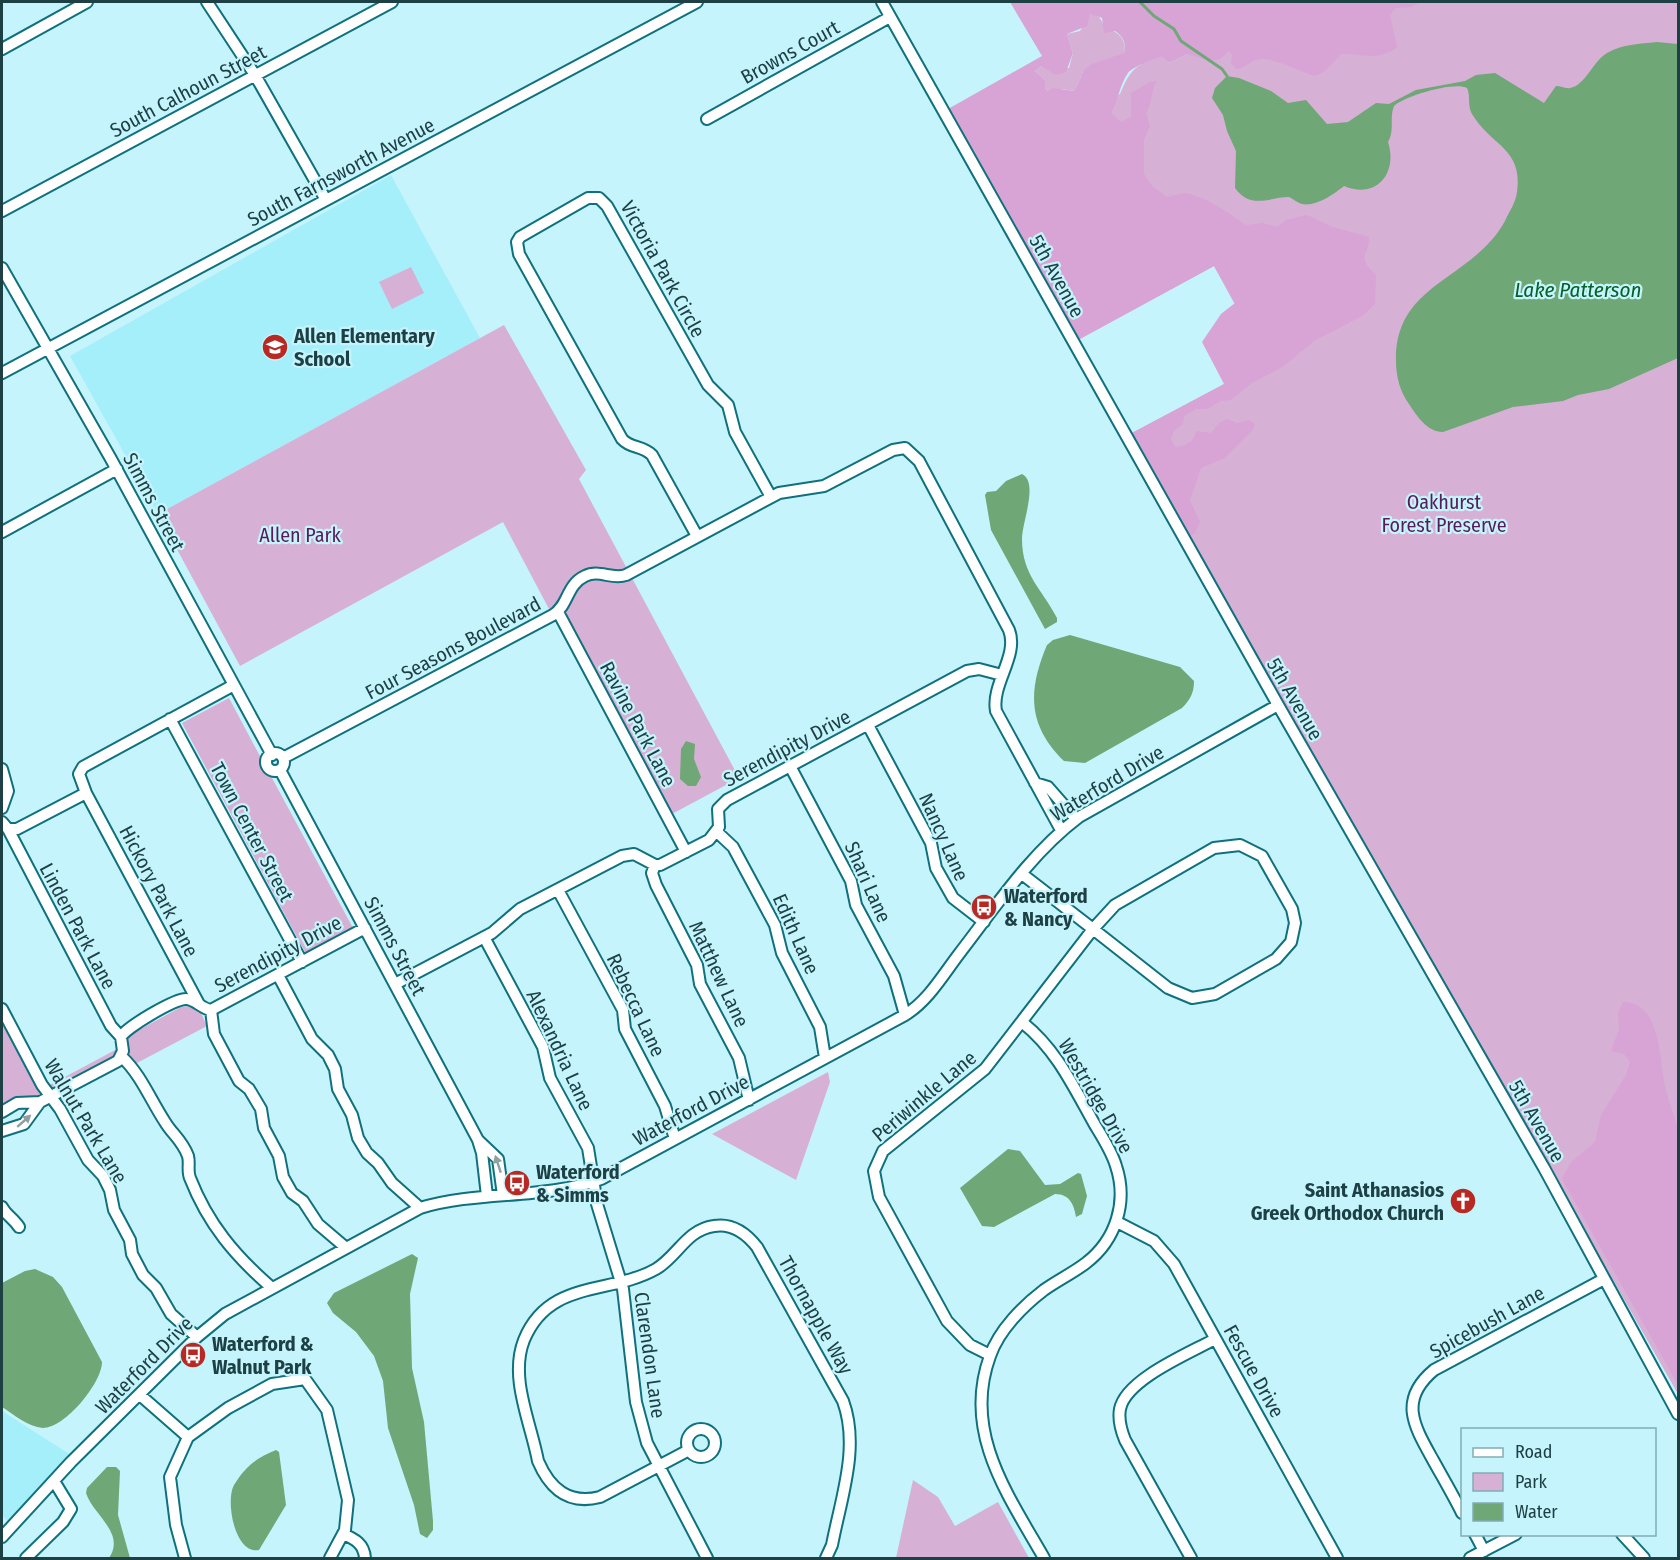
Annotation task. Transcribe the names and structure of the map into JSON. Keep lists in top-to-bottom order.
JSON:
{
  "streets": {
    "street": [
      "Browns Court",
      "South Calhoun Street",
      "South Farnsworth Avenue",
      "Victoria Park Circle",
      "5th Avenue",
      "Simms Street",
      "Four Seasons Boulevard",
      "Ravine Park Lane",
      "Serendipity Drive",
      "Waterford Drive",
      "Town Center Street",
      "Nancy Lane",
      "Shari Lane",
      "Hickory Park Lane",
      "Linden Park Lane",
      "Edith Lane",
      "Matthew Lane",
      "Rebecca Lane",
      "Alexandria Lane",
      "Periwinkle Lane",
      "Westridge Drive",
      "Walnut Park Lane",
      "Thornapple Way",
      "Spicebush Lane",
      "Clarendon Lane",
      "Fescue Drive"
    ]
  },
  "crossings": [
    ["Browns Court", "5th Avenue"],
    ["South Farnsworth Avenue", "Simms Street"],
    ["Victoria Park Circle", "Four Seasons Boulevard"],
    ["5th Avenue", "Waterford Drive"],
    ["5th Avenue", "Spicebush Lane"],
    ["Simms Street", "Four Seasons Boulevard"],
    ["Simms Street", "Serendipity Drive"],
    ["Simms Street", "Waterford Drive"],
    ["Four Seasons Boulevard", "Ravine Park Lane"],
    ["Four Seasons Boulevard", "Serendipity Drive"],
    ["Four Seasons Boulevard", "Waterford Drive"],
    ["Serendipity Drive", "Town Center Street"],
    ["Serendipity Drive", "Nancy Lane"],
    ["Serendipity Drive", "Shari Lane"],
    ["Serendipity Drive", "Hickory Park Lane"],
    ["Serendipity Drive", "Linden Park Lane"],
    ["Serendipity Drive", "Edith Lane"],
    ["Waterford Drive", "Nancy Lane"],
    ["Waterford Drive", "Shari Lane"],
    ["Waterford Drive", "Edith Lane"],
    ["Waterford Drive", "Matthew Lane"],
    ["Waterford Drive", "Rebecca Lane"],
    ["Waterford Drive", "Alexandria Lane"],
    ["Waterford Drive", "Walnut Park Lane"],
    ["Waterford Drive", "Clarendon Lane"],
    ["Alexandria Lane", "Clarendon Lane"],
    ["Periwinkle Lane", "Westridge Drive"],
    ["Westridge Drive", "Fescue Drive"],
    ["Thornapple Way", "Clarendon Lane"]
  ],
  "water": ["Lake Patterson"],
  "parks": ["Oakhurst Forest Preserve", "Allen Park"],
  "places": {
    "school or university": ["Allen Elementary School"],
    "bus stop": ["Waterford & Nancy", "Waterford & Simms", "Waterford & Walnut Park"],
    "church": ["Saint Athanasios Greek Orthodox Church"]
  },
  "legend": ["Road", "Park", "Water"]
}
